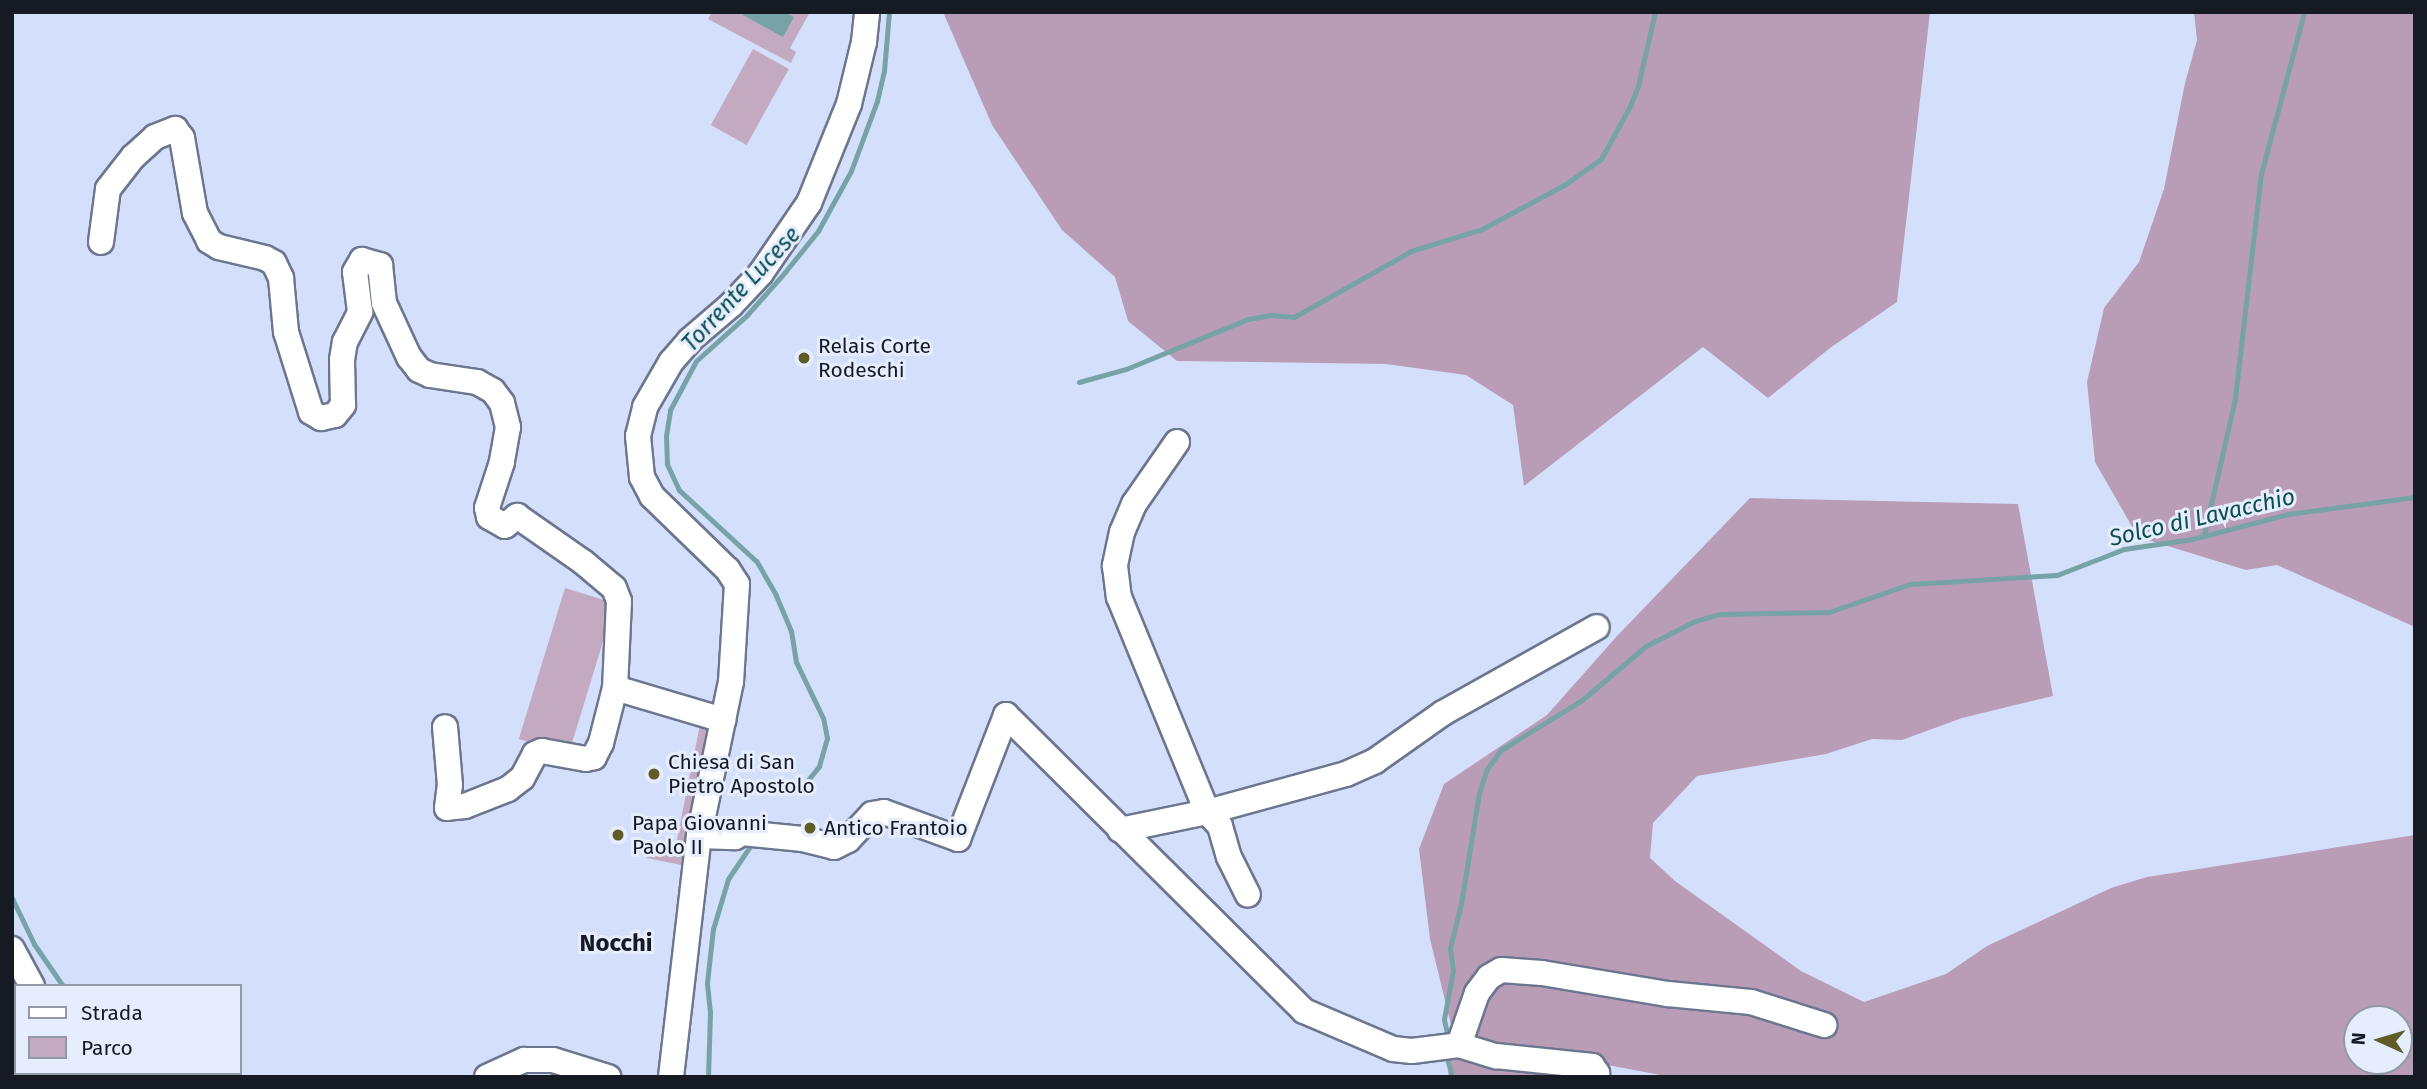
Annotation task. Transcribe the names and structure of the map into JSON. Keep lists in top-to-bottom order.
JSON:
{
  "districts": ["Nocchi"],
  "water": ["Torrente Lucese", "Solco di Lavacchio"],
  "places": [
    "Relais Corte Rodeschi",
    "Chiesa di San Pietro Apostolo",
    "Antico Frantoio",
    "Papa Giovanni Paolo II"
  ],
  "legend": ["Strada", "Parco"],
  "north": "left"
}
